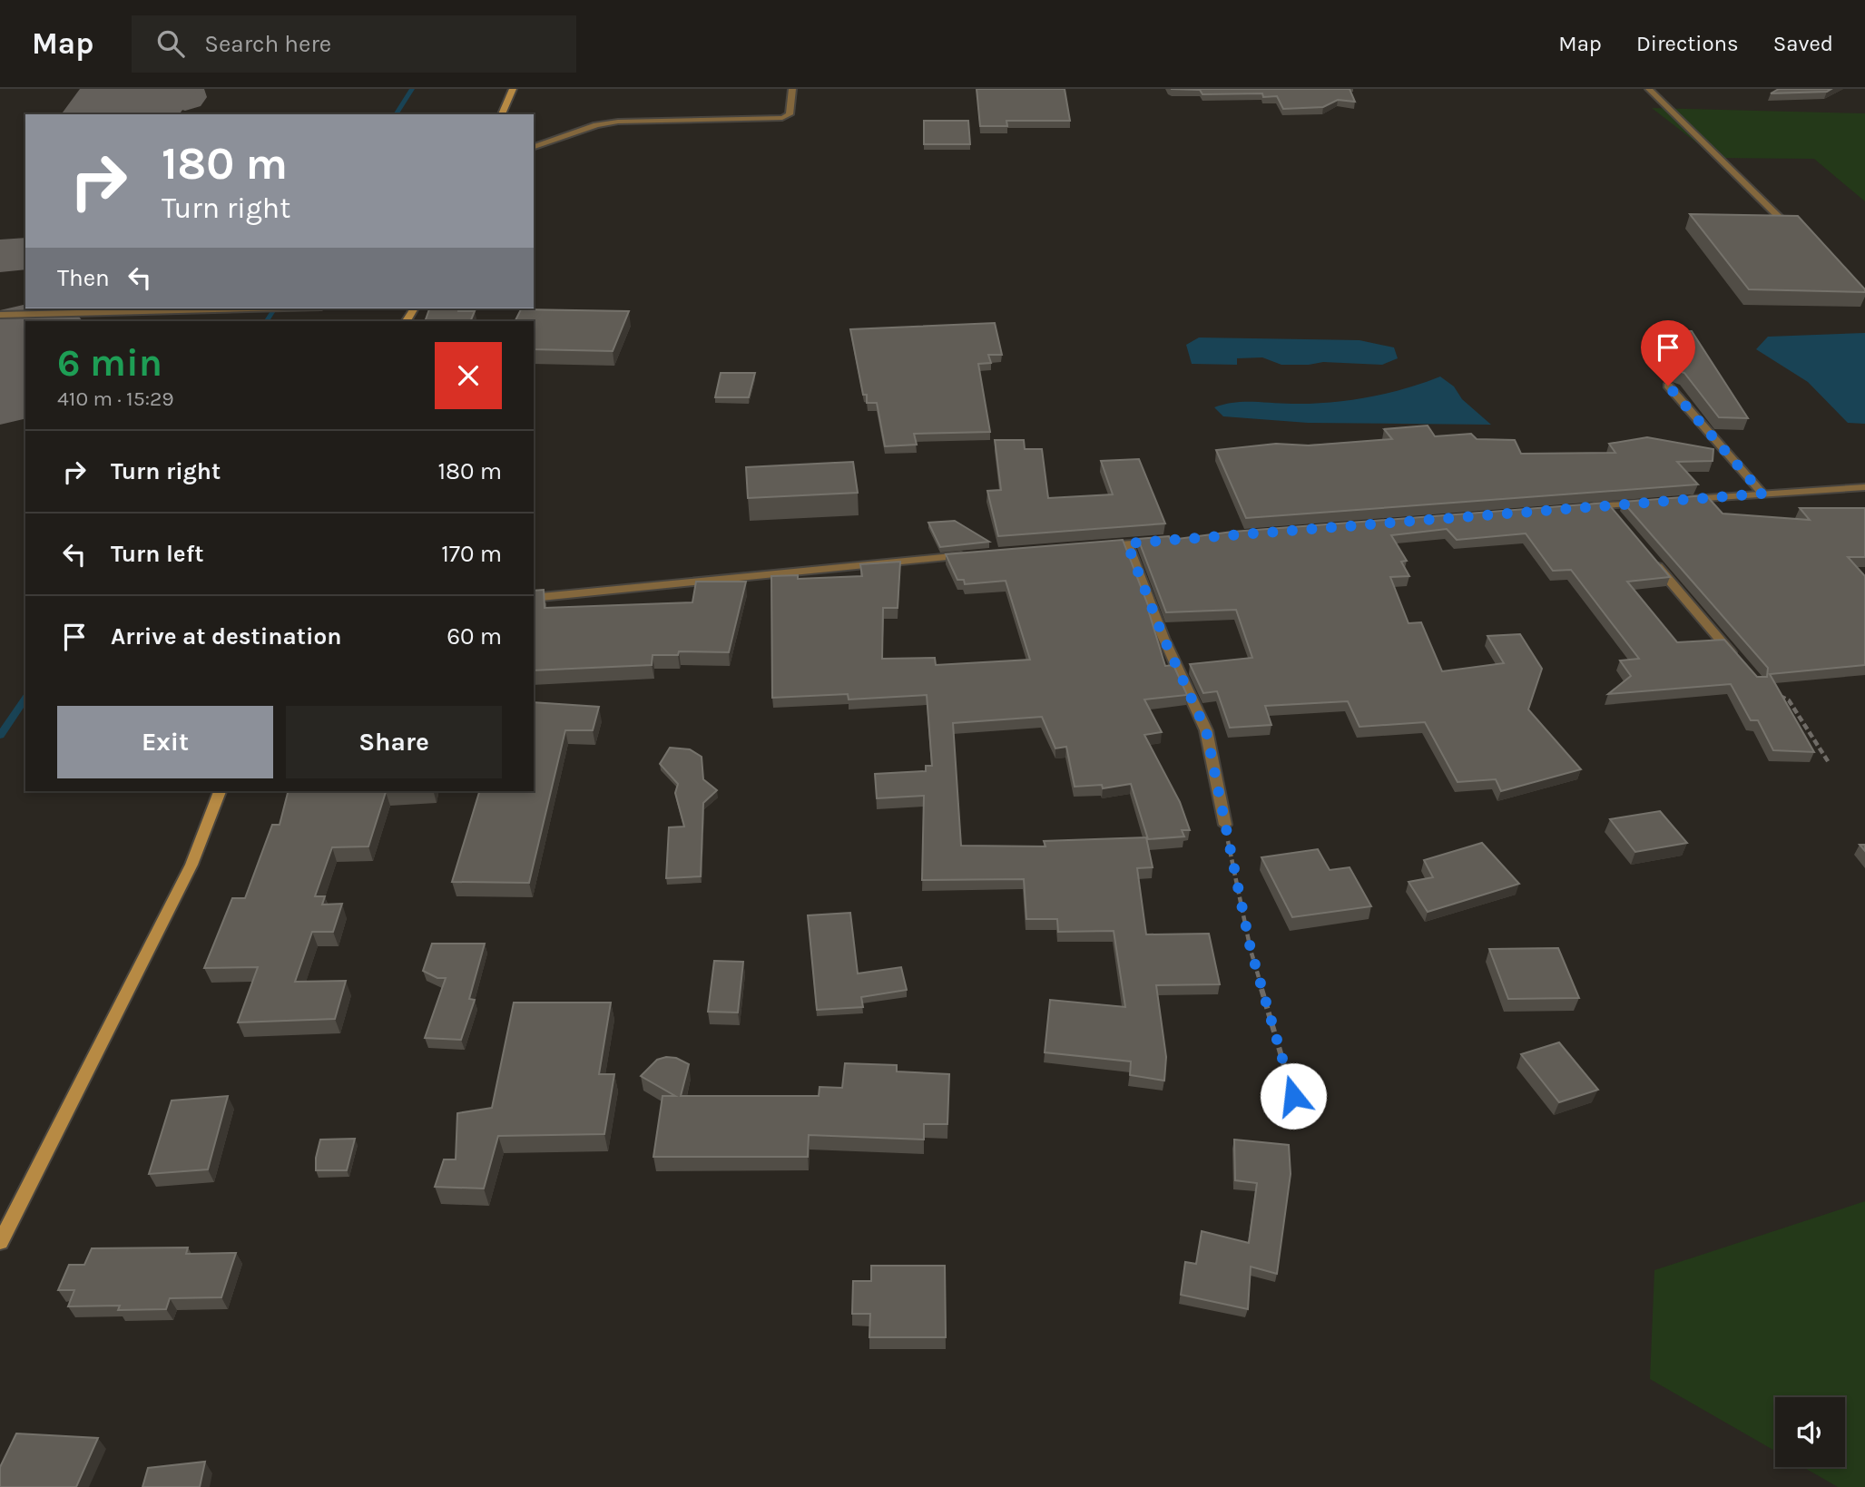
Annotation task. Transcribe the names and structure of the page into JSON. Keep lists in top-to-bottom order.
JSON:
{
  "page": {
    "header": "Map",
    "search": "Search here",
    "nav": ["Map", "Directions", "Saved"],
    "turn": ["180 m", "Turn right"],
    "then": "Then",
    "heading": ["6 min", "410 m · 15:29"],
    "list": [
      {
        "name": "Turn right",
        "value": "180 m"
      },
      {
        "name": "Turn left",
        "value": "170 m"
      },
      {
        "name": "Arrive at destination",
        "value": "60 m"
      }
    ],
    "buttons": ["Exit", "Share"]
  }
}
